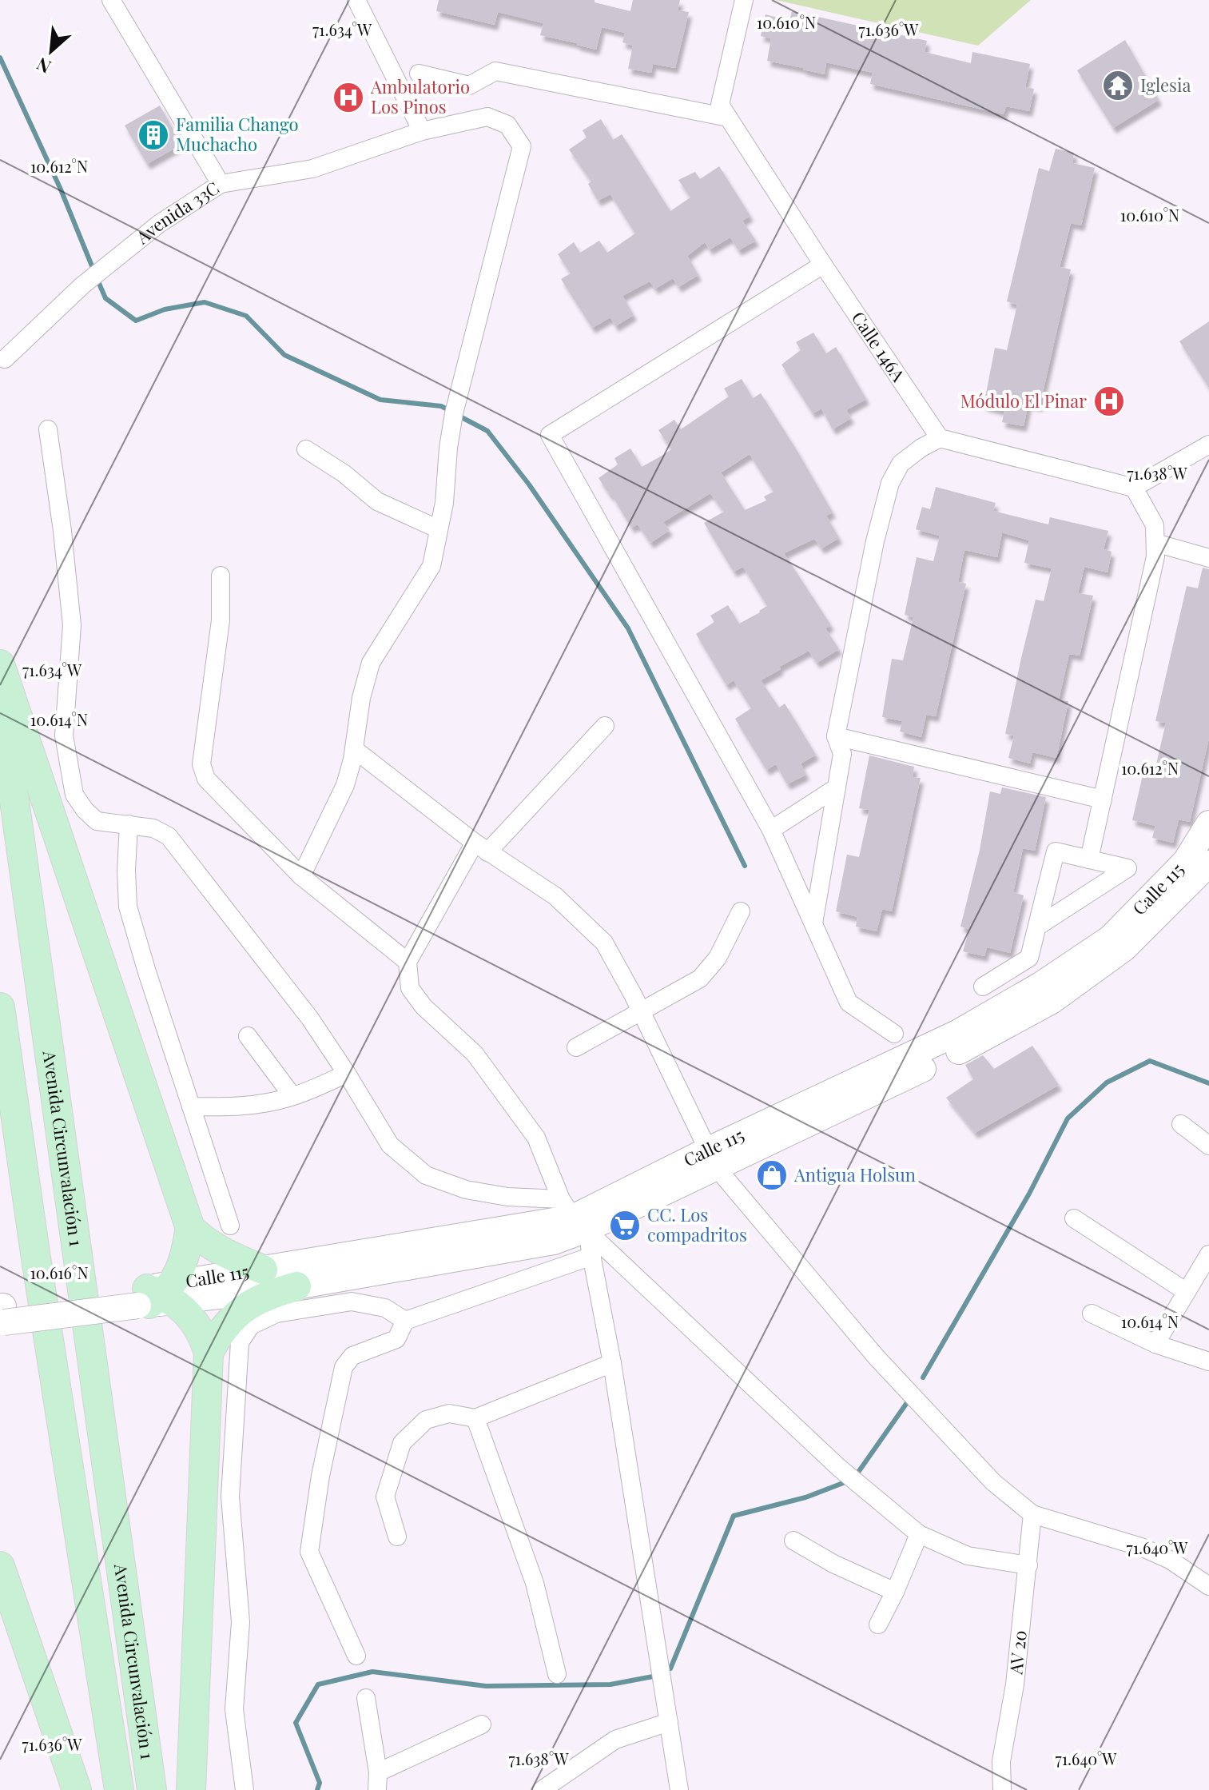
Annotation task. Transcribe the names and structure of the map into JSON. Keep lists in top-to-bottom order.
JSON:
{
  "streets": {
    "main road": ["Calle 115", "Avenida Circunvalación 1"],
    "street": ["Avenida 33C", "Calle 146A", "AV 20"]
  },
  "places": {
    "temple": ["Iglesia"],
    "hospital": ["Ambulatorio Los Pinos", "Módulo El Pinar"],
    "building": ["Familia Chango Muchacho"],
    "shop": ["Antigua Holsun"],
    "supermarket": ["CC. Los compadritos"]
  },
  "north": "bottom left",
  "coordinates": [
    "10.610°N",
    "71.634°W",
    "71.636°W",
    "10.612°N",
    "71.638°W",
    "10.614°N",
    "10.616°N",
    "71.640°W"
  ]
}
